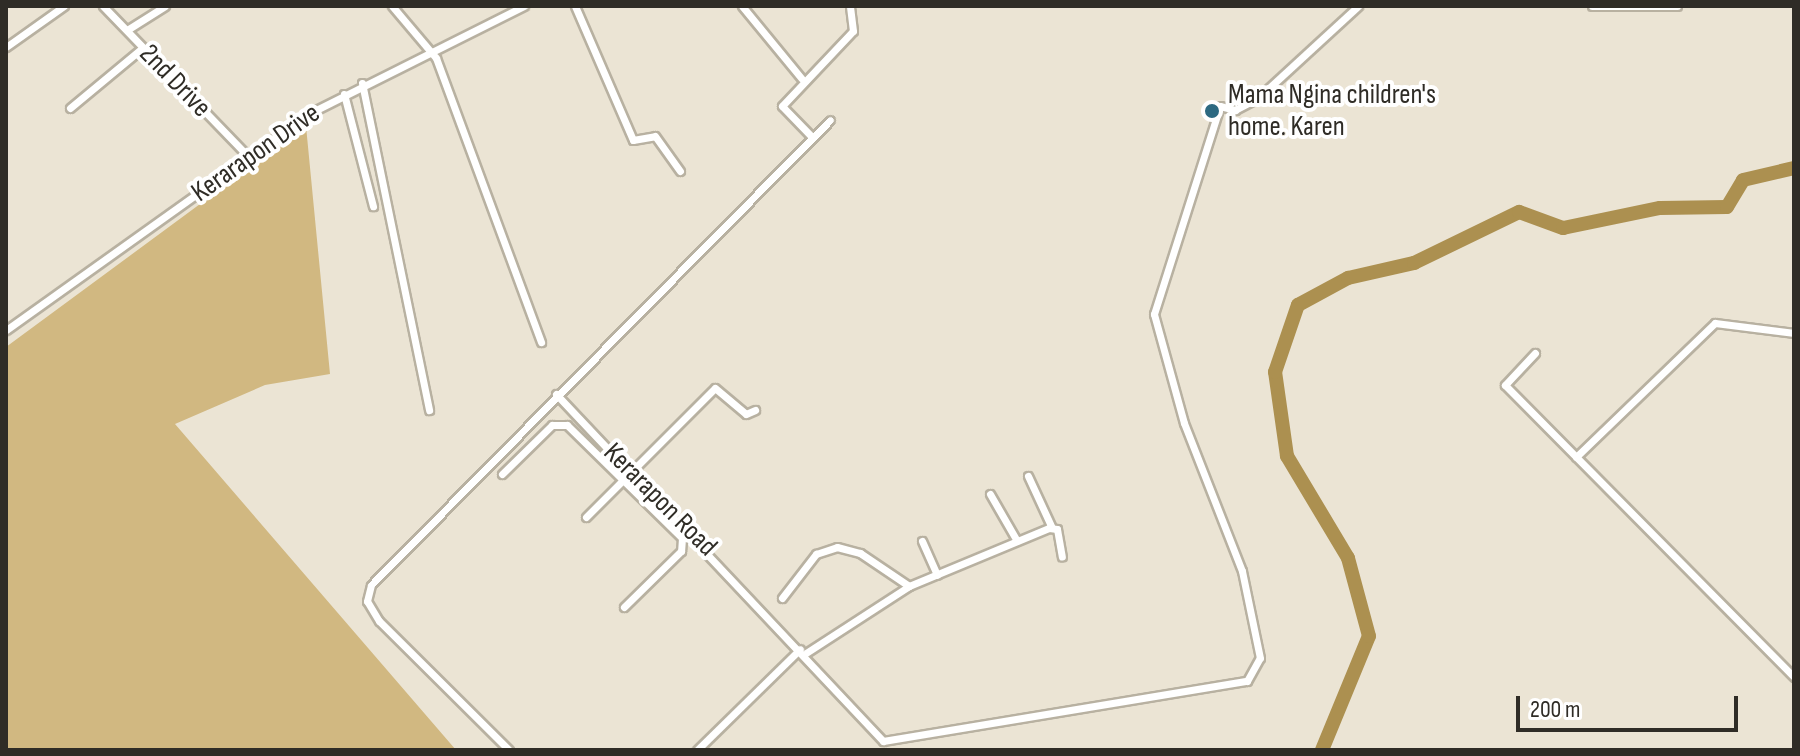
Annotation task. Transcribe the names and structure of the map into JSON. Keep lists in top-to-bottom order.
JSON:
{
  "streets": {
    "street": ["2nd Drive", "Kerarapon Drive", "Kerarapon Road"]
  },
  "crossings": [
    ["2nd Drive", "Kerarapon Drive"]
  ],
  "places": ["Mama Ngina children's home. Karen"],
  "scale_bar": "200 m"
}
